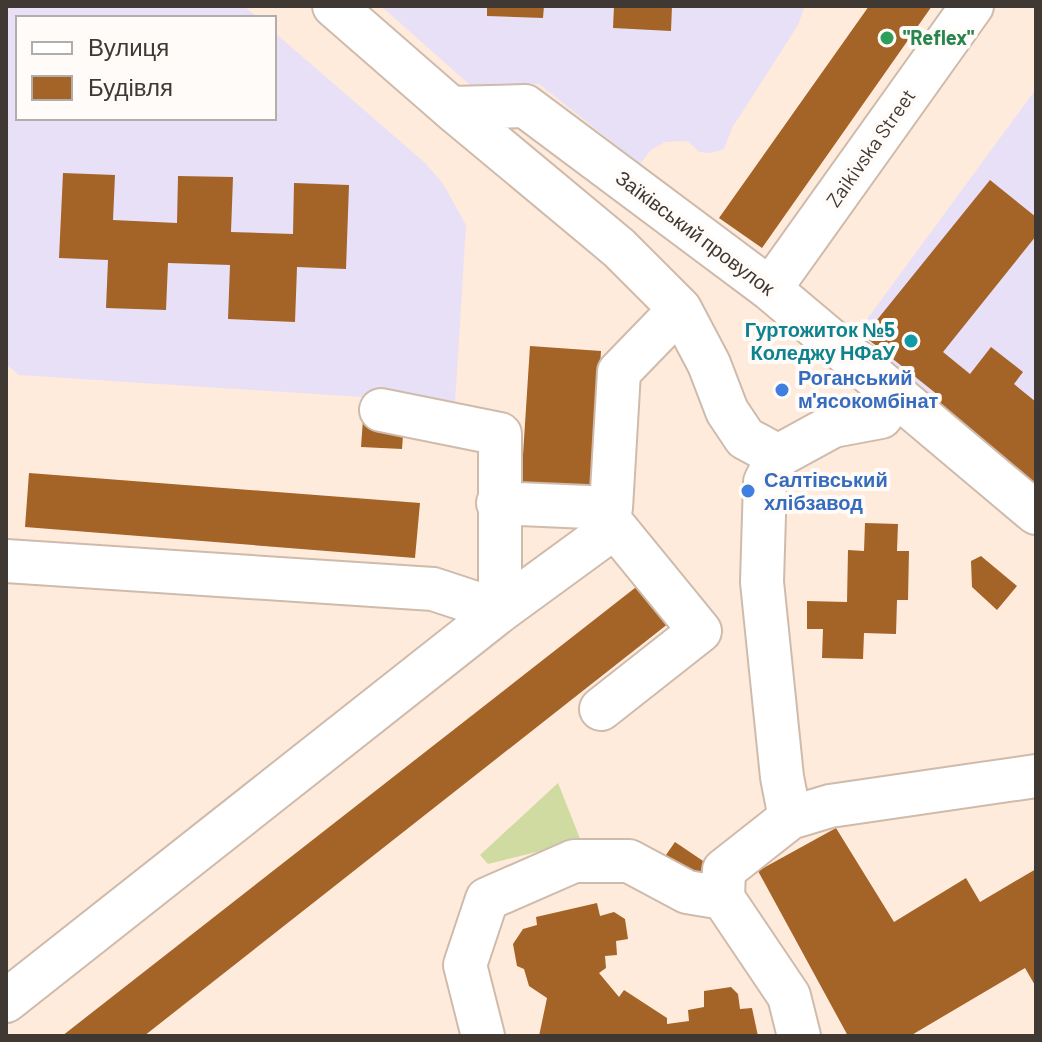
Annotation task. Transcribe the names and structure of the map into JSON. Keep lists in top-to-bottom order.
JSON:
{
  "streets": {
    "street": ["Zaikivska Street", "Заїківський провулок"]
  },
  "crossings": [
    ["Zaikivska Street", "Заїківський провулок"]
  ],
  "places": [
    "\"Reflex\"",
    "Гуртожиток №5 Коледжу НФаУ",
    "Роганський м'ясокомбінат",
    "Салтівський хлібзавод"
  ],
  "legend": ["Вулиця", "Будівля"]
}
